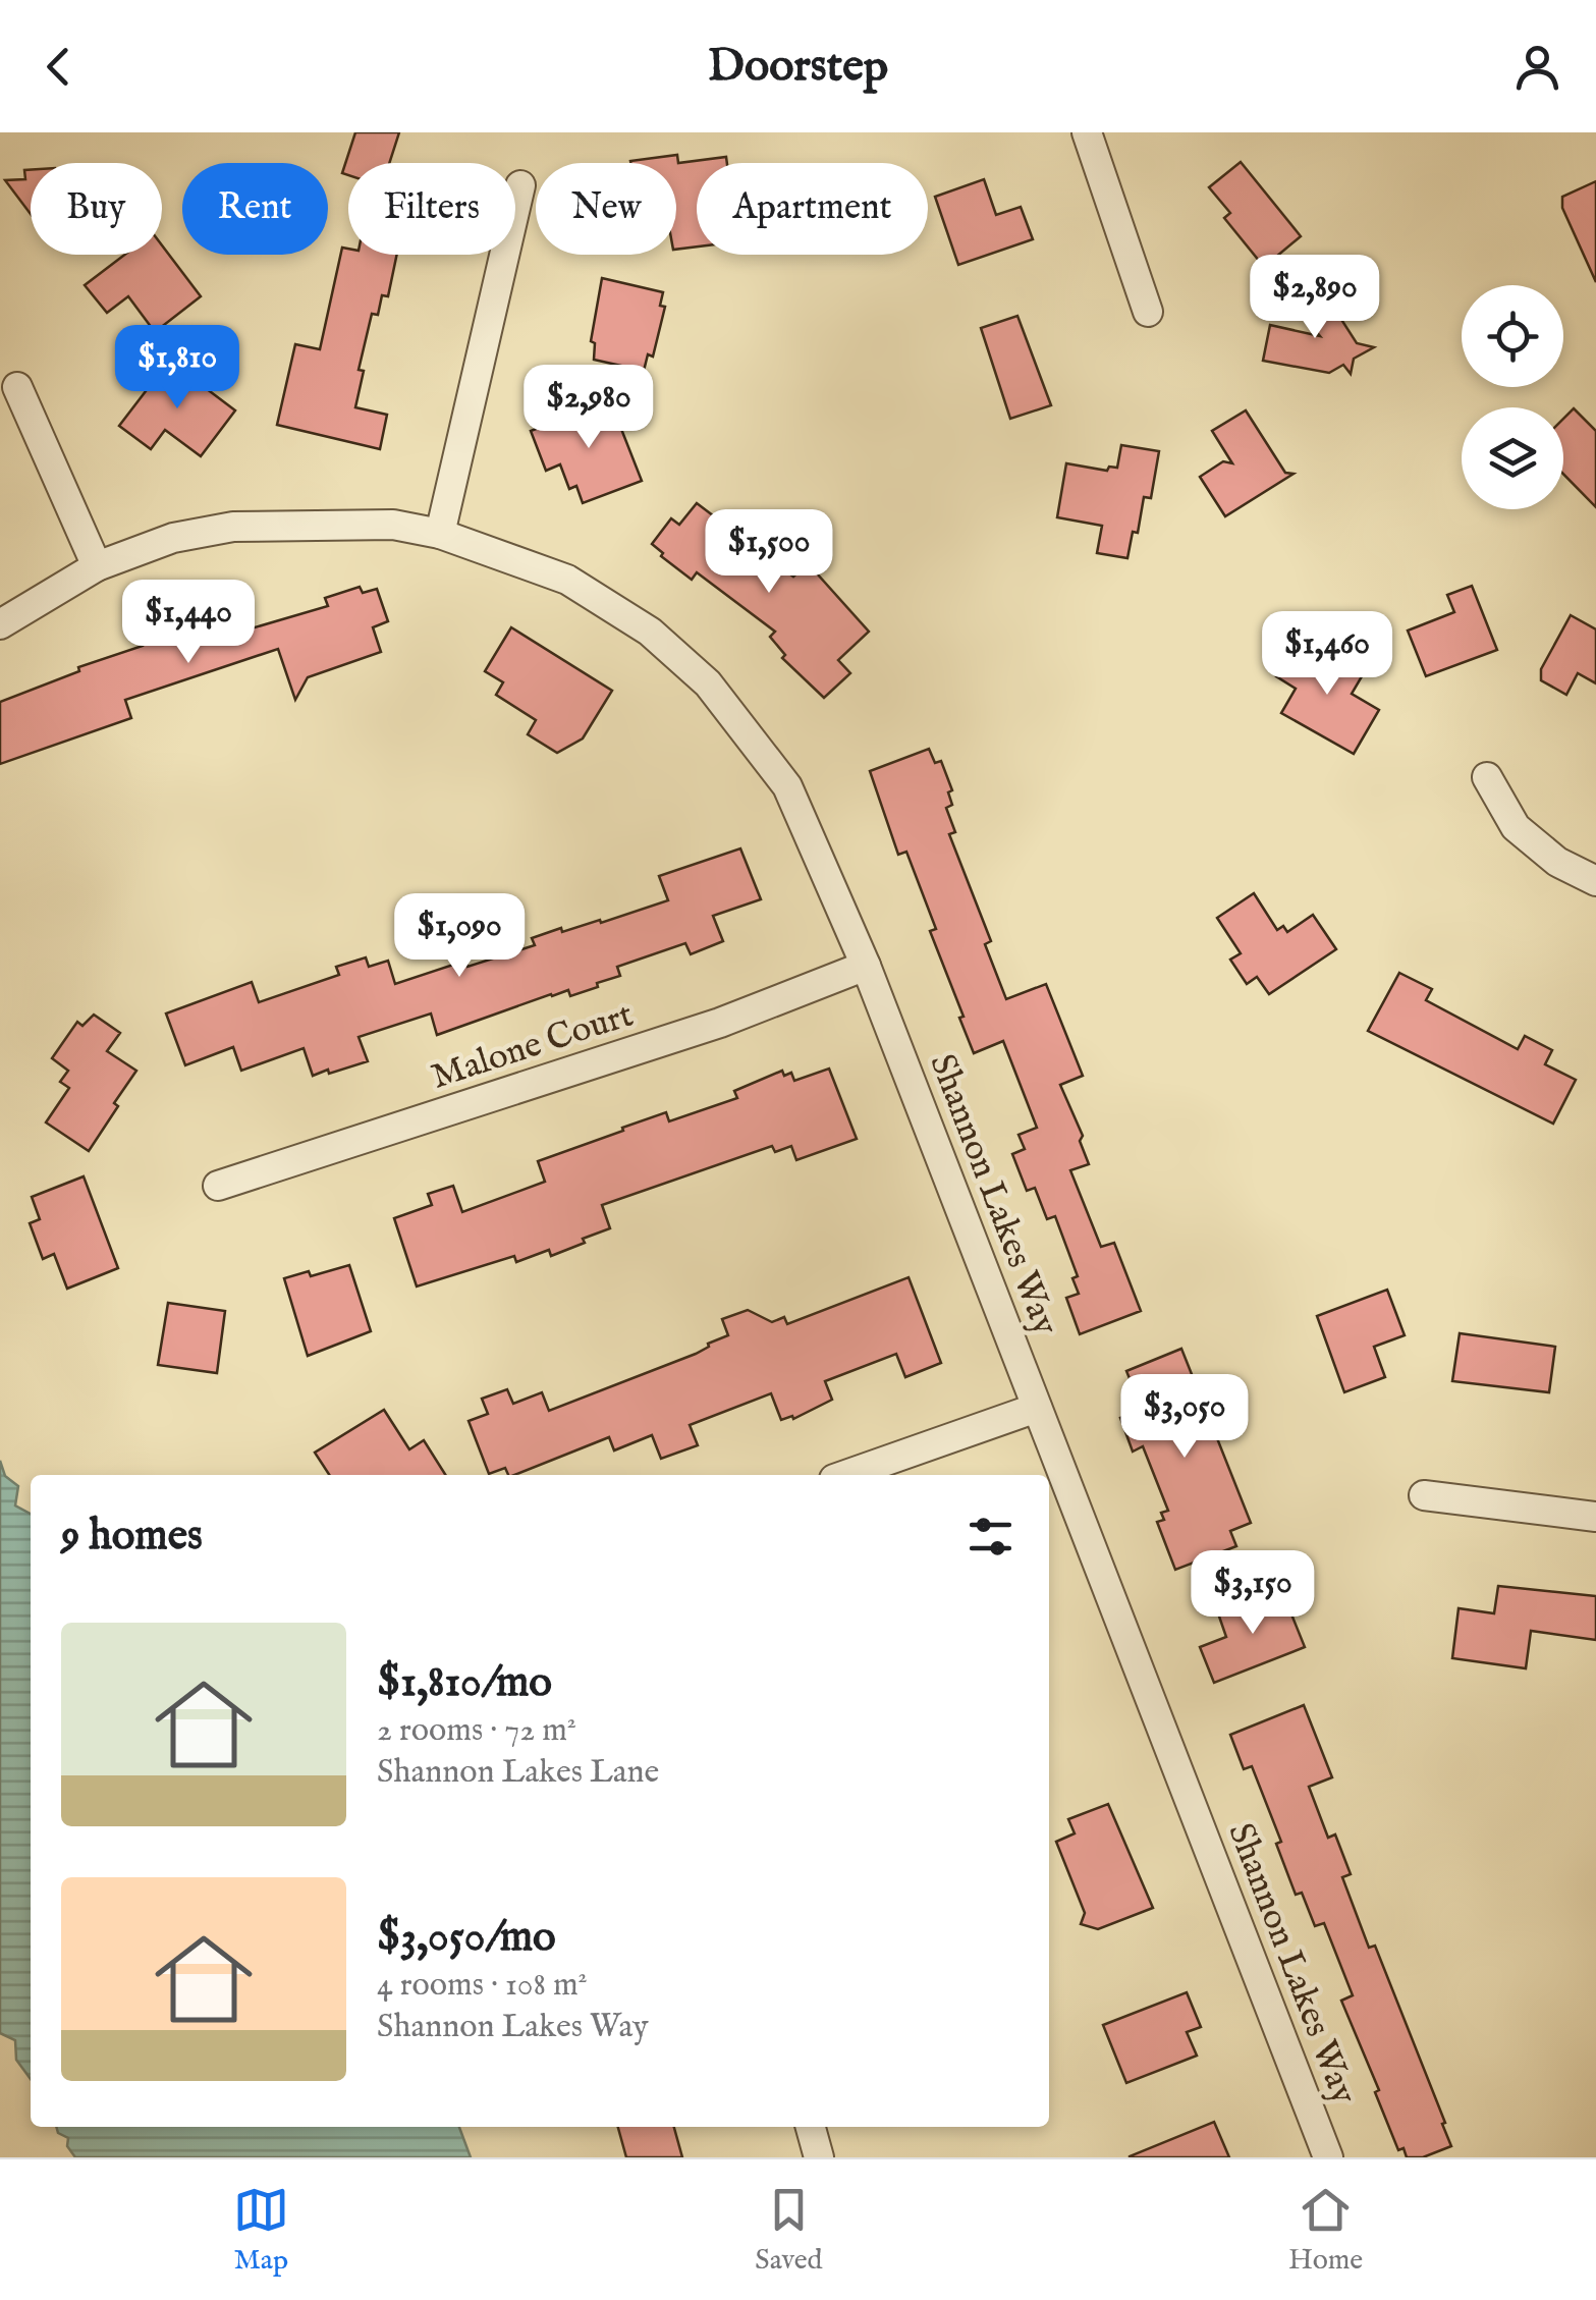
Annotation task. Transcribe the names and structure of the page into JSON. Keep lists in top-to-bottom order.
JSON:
{
  "streets": {
    "street": ["Malone Court", "Shannon Lakes Way"]
  },
  "crossings": [
    ["Malone Court", "Shannon Lakes Way"]
  ],
  "page": {
    "header": "Doorstep",
    "chip": [
      "Buy",
      "Rent",
      "Filters",
      "New",
      "Apartment"
    ],
    "price": [
      "$2,890",
      "$1,810",
      "$2,980",
      "$1,500",
      "$1,440",
      "$1,460",
      "$1,090",
      "$3,050",
      "$3,150"
    ],
    "heading": "9 homes",
    "list": [
      {
        "name": "$1,810/mo",
        "note": "2 rooms · 72 m² · Shannon Lakes Lane"
      },
      {
        "name": "$3,050/mo",
        "note": "4 rooms · 108 m² · Shannon Lakes Way"
      }
    ],
    "tabs": ["Map", "Saved", "Home"]
  }
}
